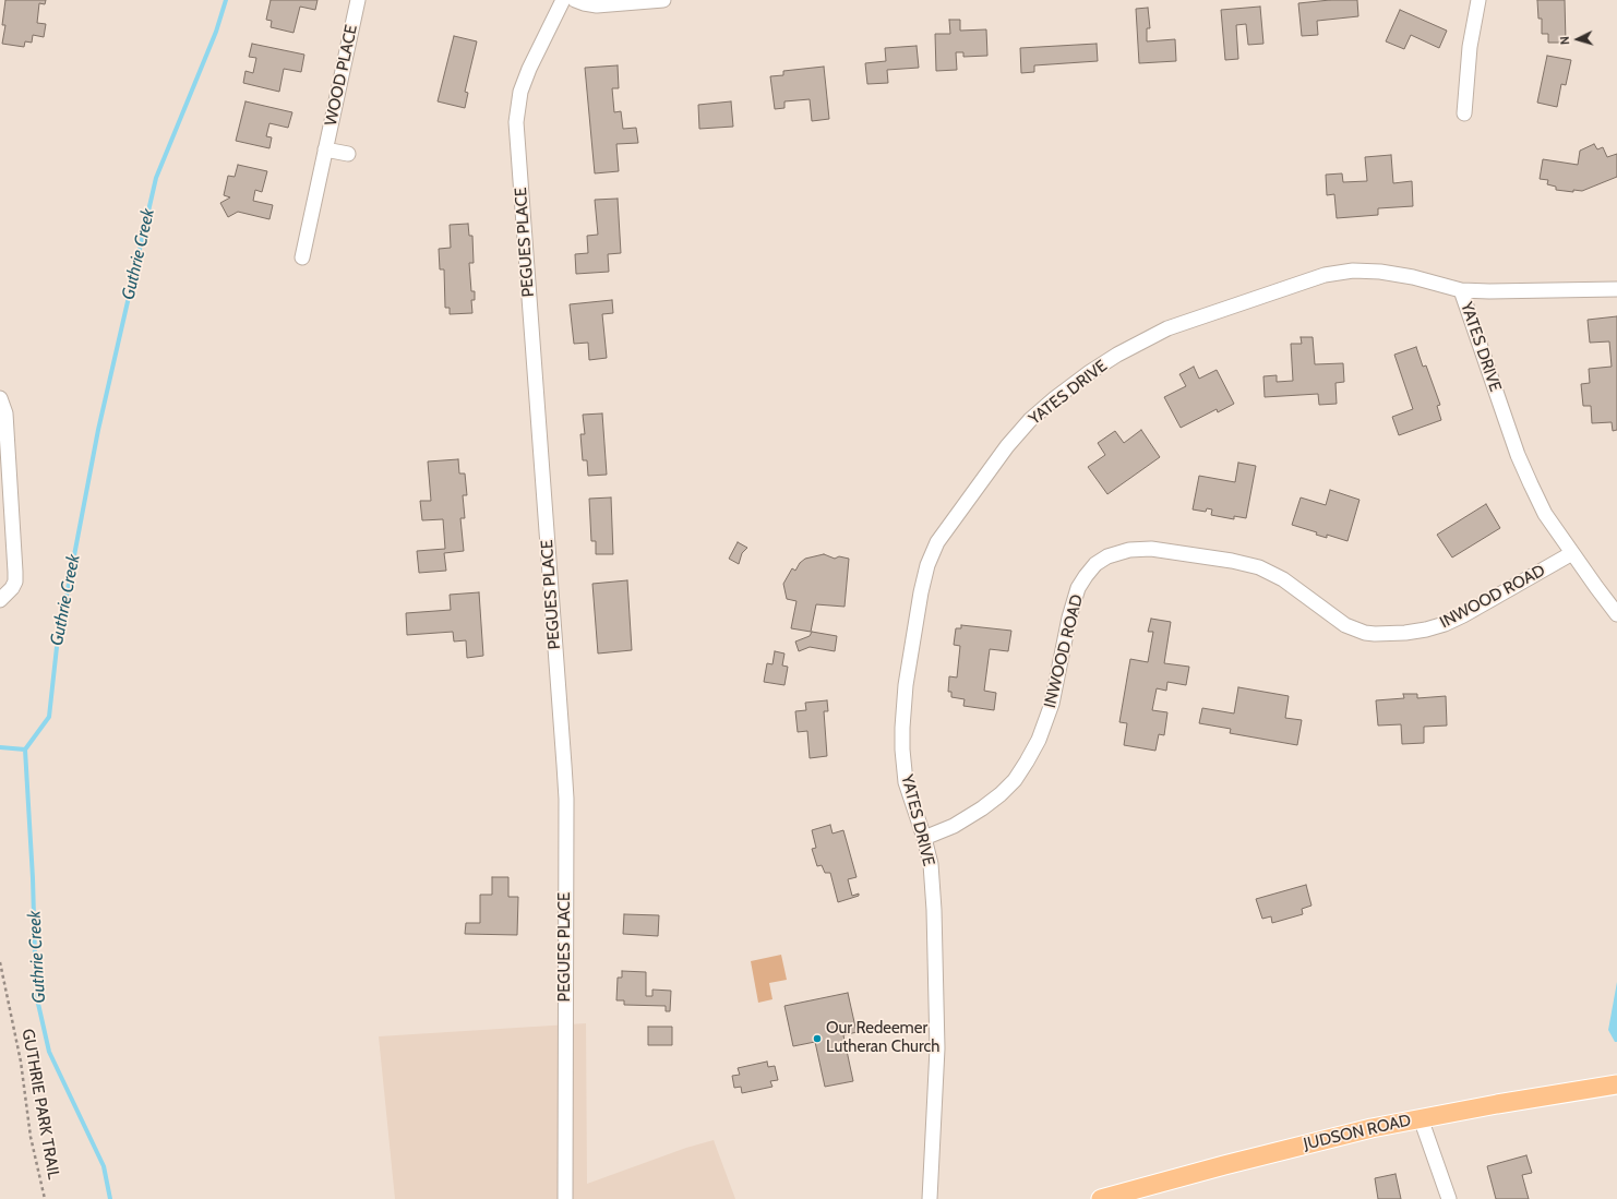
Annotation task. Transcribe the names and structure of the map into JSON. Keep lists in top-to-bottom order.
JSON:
{
  "streets": {
    "main road": ["JUDSON ROAD"],
    "street": [
      "WOOD PLACE",
      "PEGUES PLACE",
      "YATES DRIVE",
      "INWOOD ROAD"
    ],
    "path": ["GUTHRIE PARK TRAIL"]
  },
  "crossings": [
    ["YATES DRIVE", "INWOOD ROAD"]
  ],
  "water": ["Guthrie Creek"],
  "places": ["Our Redeemer Lutheran Church"],
  "north": "left"
}
